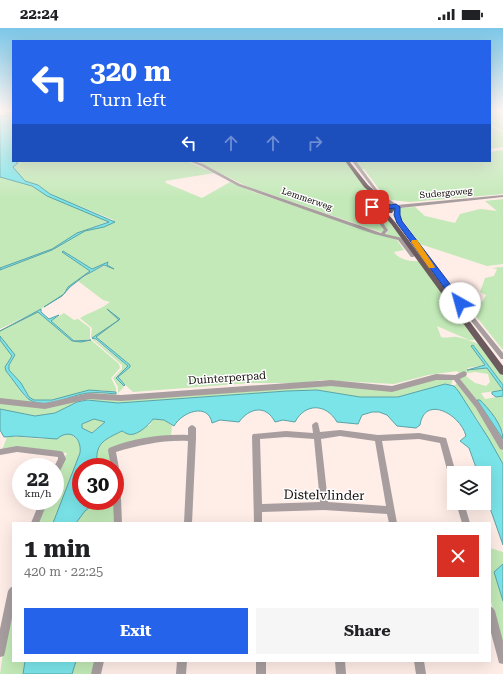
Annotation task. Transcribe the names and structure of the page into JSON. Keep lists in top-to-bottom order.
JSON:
{
  "streets": {
    "street": [
      "Sudergoweg",
      "Lemmerweg",
      "Duinterperpad",
      "Distelvlinder"
    ]
  },
  "page": {
    "status": "22:24",
    "turn": ["320 m", "Turn left"],
    "speed": "22 km/h",
    "limit": "30",
    "heading": ["1 min", "420 m · 22:25"],
    "buttons": ["Exit", "Share"]
  }
}
